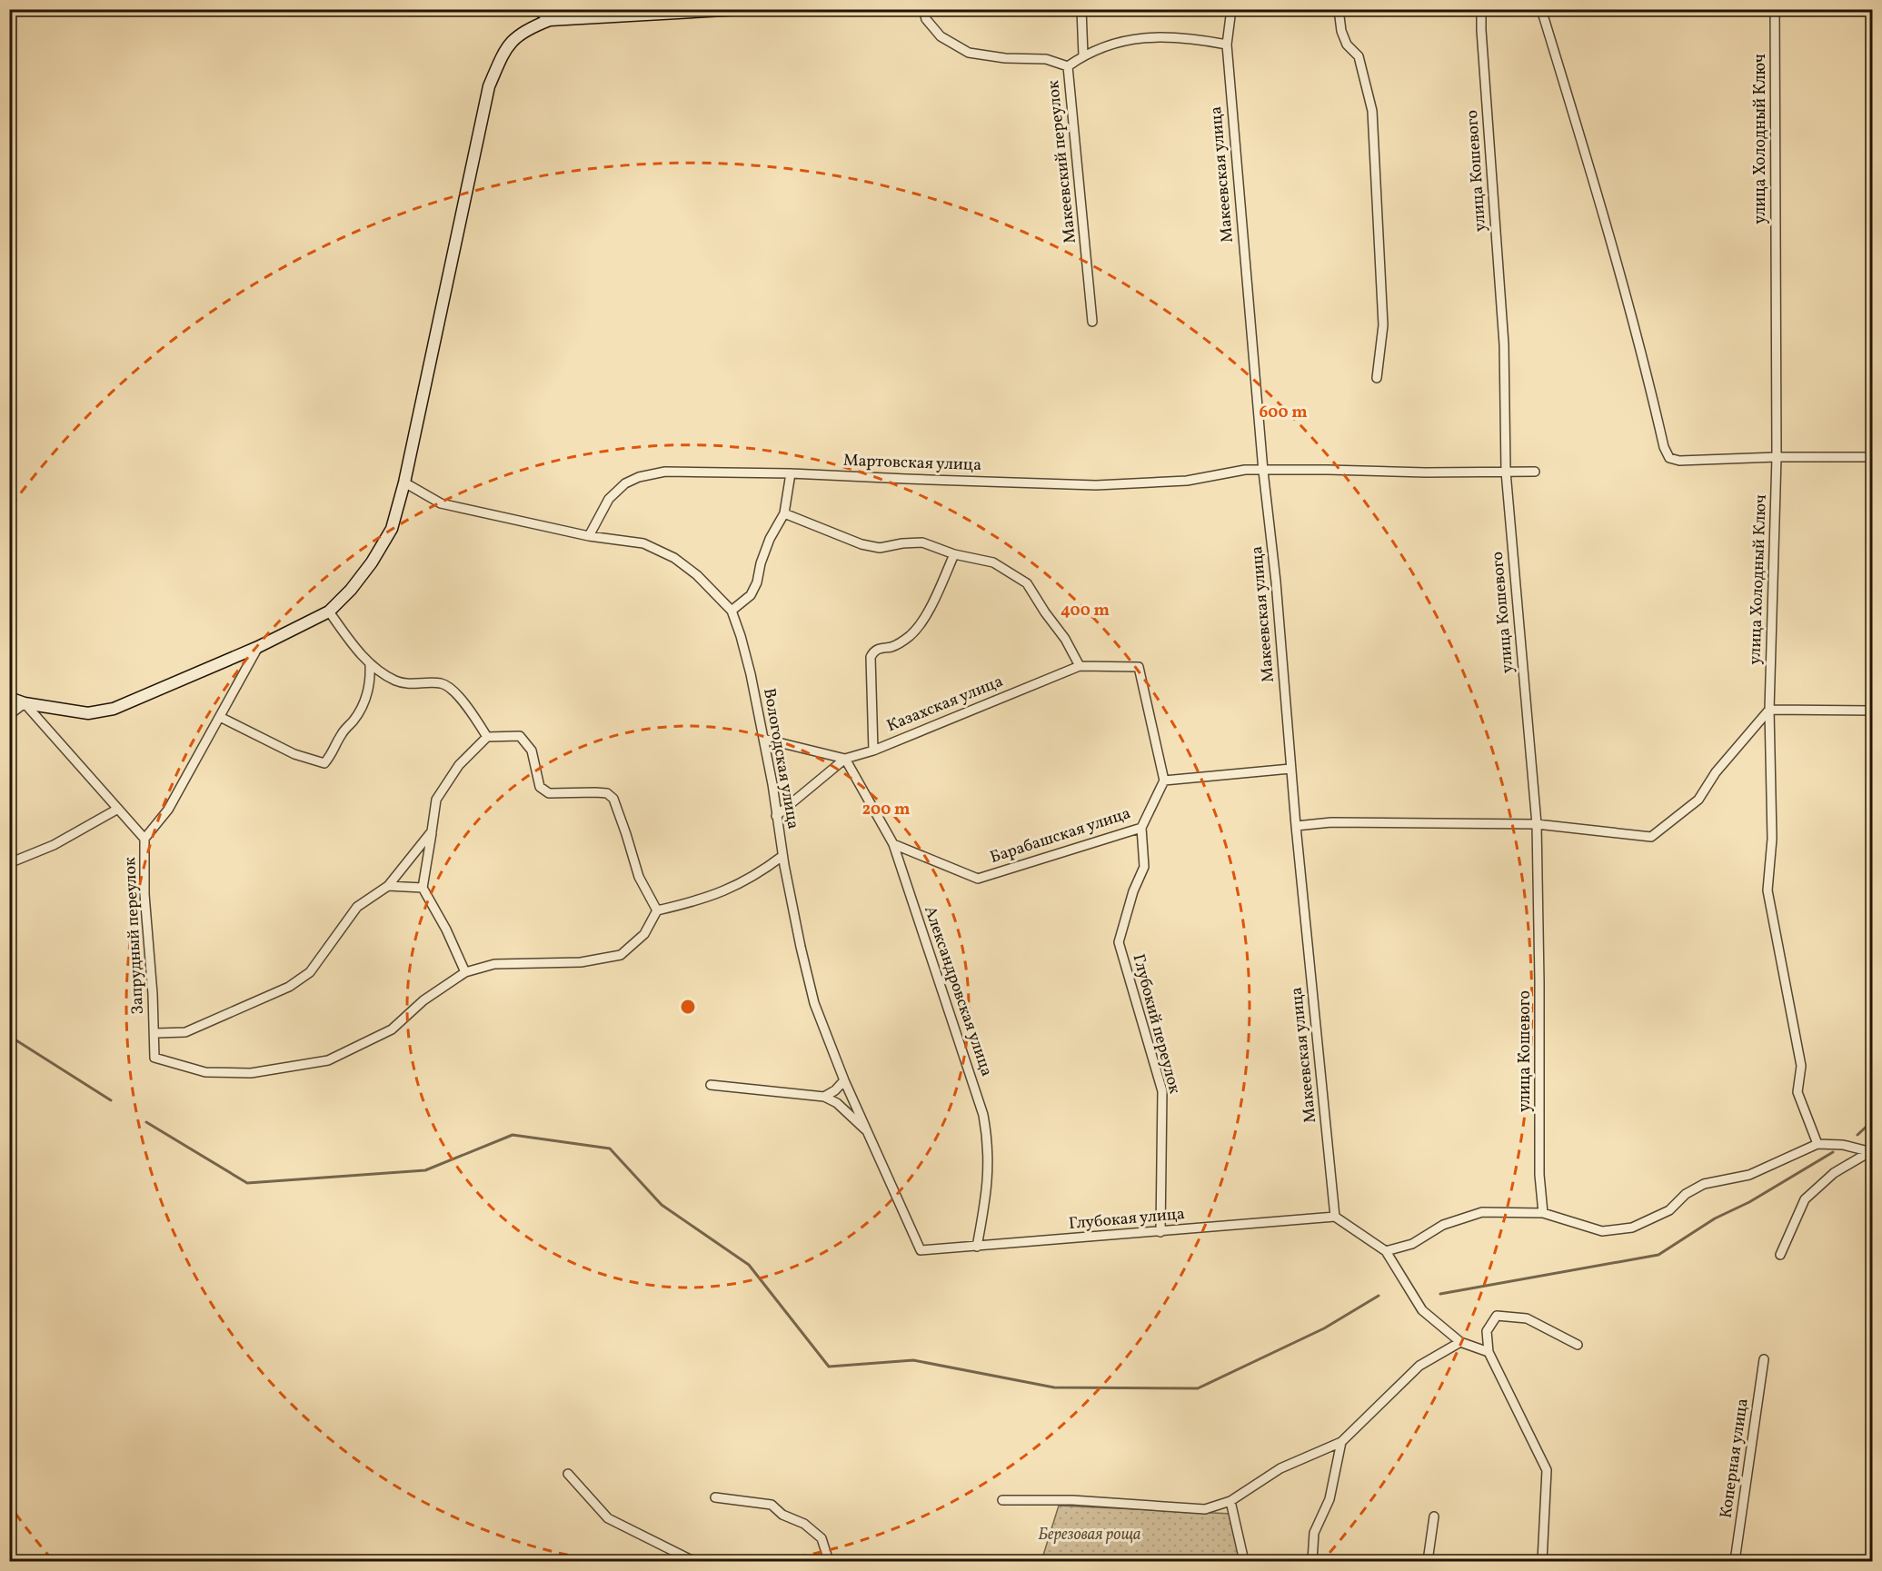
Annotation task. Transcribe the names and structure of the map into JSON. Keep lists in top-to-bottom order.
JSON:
{
  "streets": {
    "street": [
      "улица Холодный Ключ",
      "Макеевский переулок",
      "улица Кошевого",
      "Макеевская улица",
      "Мартовская улица",
      "Казахская улица",
      "Вологодская улица",
      "Барабашская улица",
      "Запрудный переулок",
      "Александровская улица",
      "Глубокий переулок",
      "Глубокая улица",
      "Коперная улица"
    ]
  },
  "crossings": [
    ["улица Кошевого", "Мартовская улица"],
    ["Макеевская улица", "Мартовская улица"],
    ["Макеевская улица", "Глубокая улица"],
    ["Мартовская улица", "Вологодская улица"],
    ["Казахская улица", "Вологодская улица"],
    ["Казахская улица", "Барабашская улица"],
    ["Казахская улица", "Александровская улица"],
    ["Вологодская улица", "Глубокая улица"],
    ["Барабашская улица", "Александровская улица"],
    ["Барабашская улица", "Глубокий переулок"],
    ["Александровская улица", "Глубокая улица"],
    ["Глубокий переулок", "Глубокая улица"]
  ],
  "parks": ["Березовая роща"],
  "rings": ["600 m", "400 m", "200 m"]
}
